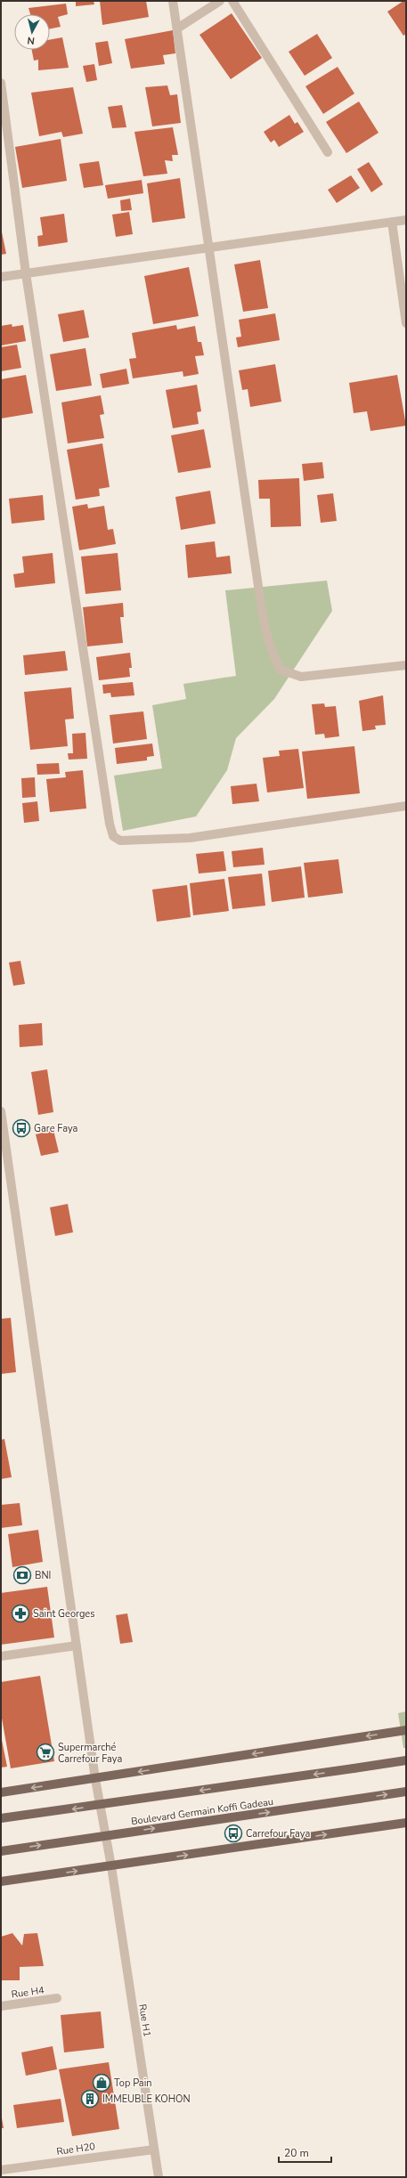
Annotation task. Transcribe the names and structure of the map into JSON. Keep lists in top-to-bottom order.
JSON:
{
  "streets": {
    "main road": ["Boulevard Germain Koffi Gadeau"],
    "street": ["Rue H4", "Rue H1", "Rue H20"]
  },
  "crossings": [
    ["Rue H1", "Rue H20"]
  ],
  "places": {
    "bus stop": ["Gare Faya", "Carrefour Faya"],
    "bank": ["BNI"],
    "pharmacy": ["Saint Georges"],
    "supermarket": ["Supermarché Carrefour Faya"],
    "shop": ["Top Pain"],
    "building": ["IMMEUBLE KOHON"]
  },
  "scale_bar": "20 m",
  "north": "bottom"
}
